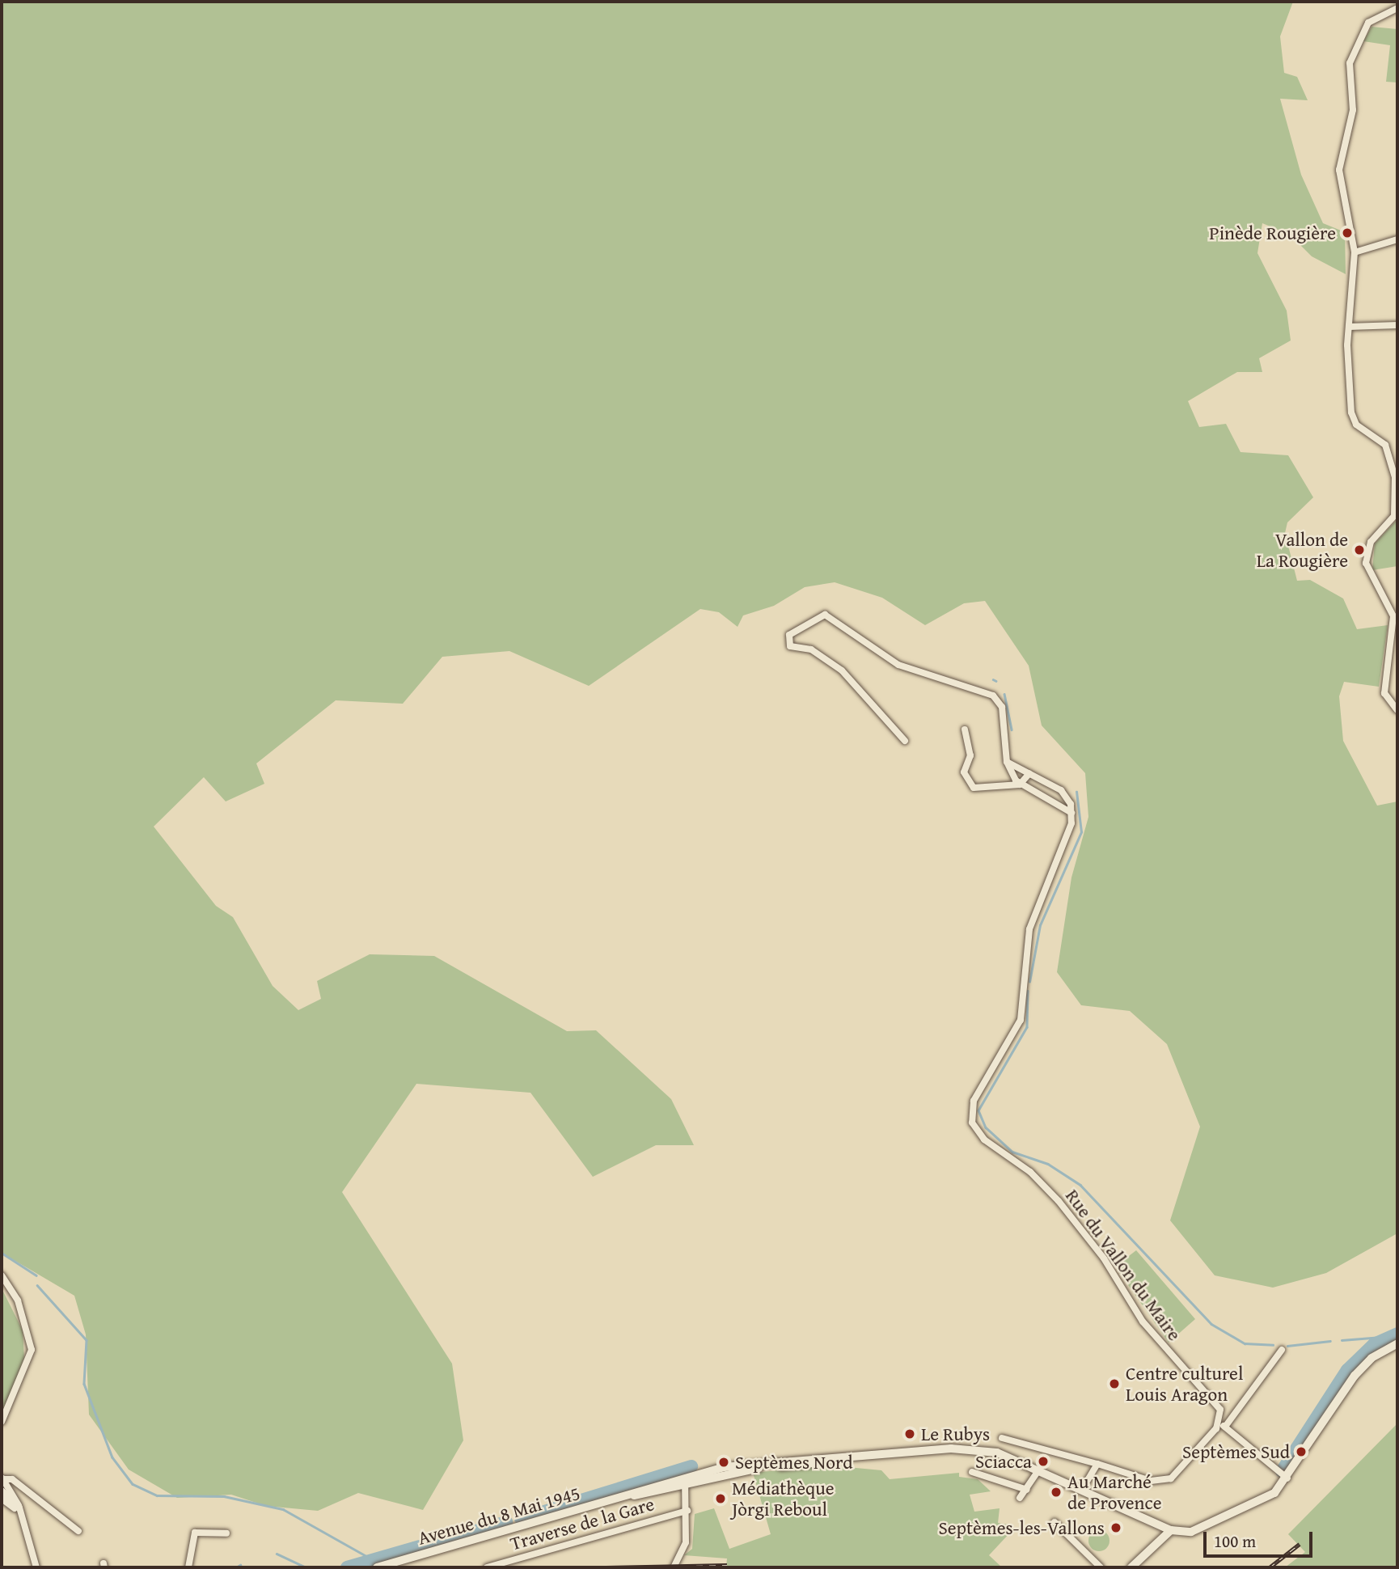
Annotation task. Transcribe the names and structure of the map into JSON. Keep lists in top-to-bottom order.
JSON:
{
  "streets": {
    "main road": ["Avenue du 8 Mai 1945"],
    "street": ["Rue du Vallon du Maire", "Traverse de la Gare"]
  },
  "places": [
    "Pinède Rougière",
    "Vallon de La Rougière",
    "Centre culturel Louis Aragon",
    "Le Rubys",
    "Septèmes Sud",
    "Sciacca",
    "Septèmes Nord",
    "Au Marché de Provence",
    "Médiathèque Jòrgi Reboul",
    "Septèmes-les-Vallons"
  ],
  "scale_bar": "100 m"
}
